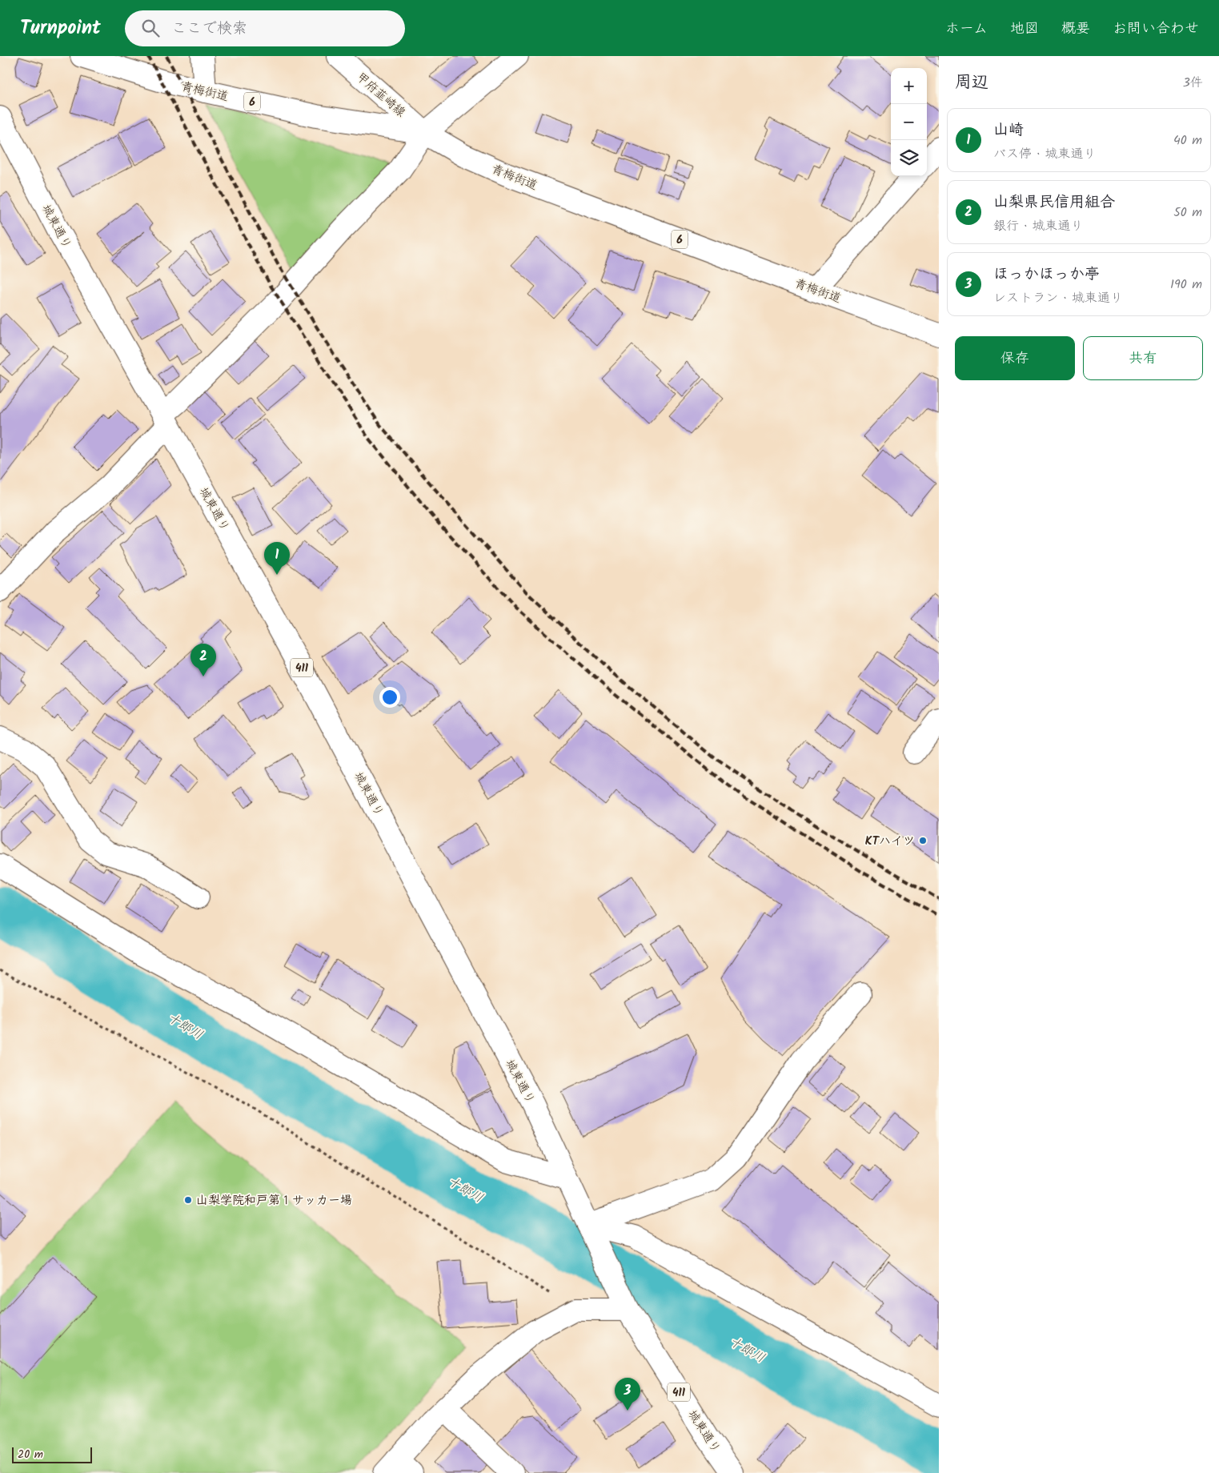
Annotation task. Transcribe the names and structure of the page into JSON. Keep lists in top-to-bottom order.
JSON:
{
  "streets": {
    "main road": [
      "青梅街道",
      "甲府韮崎線",
      "6",
      "城東通り",
      "411"
    ]
  },
  "crossings": [
    ["青梅街道", "甲府韮崎線"]
  ],
  "water": ["十郎川"],
  "places": ["KTハイツ", "山梨学院和戸第１サッカー場"],
  "scale_bar": "20 m",
  "page": {
    "header": "Turnpoint",
    "search": "ここで検索",
    "nav": [
      "ホーム",
      "地図",
      "概要",
      "お問い合わせ"
    ],
    "heading": ["周辺", "3件"],
    "map_buttons": ["+", "−"],
    "list": [
      {
        "mark": "1",
        "name": "山崎",
        "note": "バス停 · 城東通り",
        "value": "40 m"
      },
      {
        "mark": "2",
        "name": "山梨県民信用組合",
        "note": "銀行 · 城東通り",
        "value": "50 m"
      },
      {
        "mark": "3",
        "name": "ほっかほっか亭",
        "note": "レストラン · 城東通り",
        "value": "190 m"
      }
    ],
    "buttons": ["保存", "共有"],
    "pins": ["1", "2", "3"],
    "scale": "20 m"
  }
}
